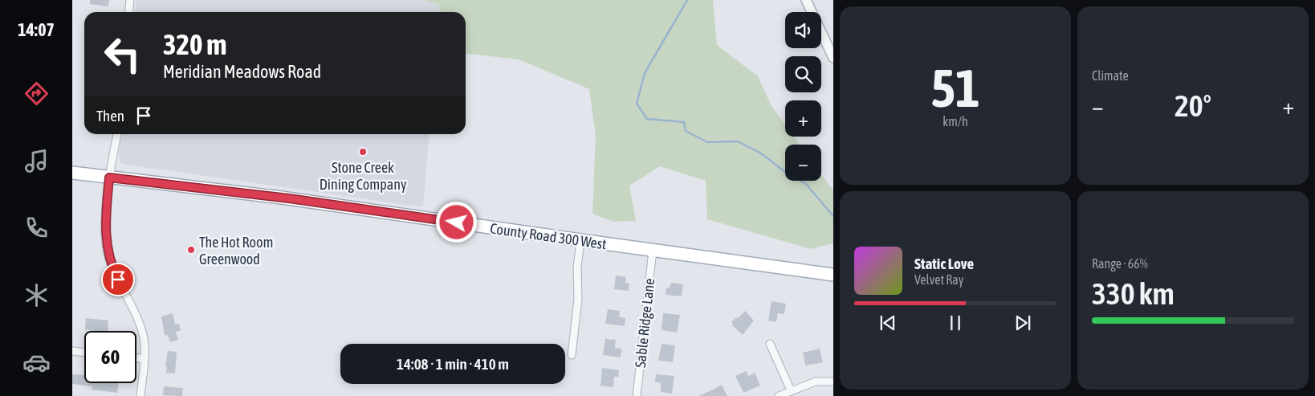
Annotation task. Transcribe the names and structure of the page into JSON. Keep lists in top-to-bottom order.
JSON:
{
  "streets": {
    "main road": ["County Road 300 West"],
    "street": ["Sable Ridge Lane"]
  },
  "crossings": [
    ["County Road 300 West", "Sable Ridge Lane"]
  ],
  "places": ["Stone Creek Dining Company", "The Hot Room Greenwood"],
  "page": {
    "tabs": "14:07",
    "tile": [
      ["51", "km/h"],
      "Climate",
      ["Range · 66%", "330 km"]
    ],
    "map_buttons": ["+", "−"],
    "turn": ["320 m", "Meridian Meadows Road"],
    "heat": ["−", "20°", "+"],
    "then": "Then",
    "song": ["Static Love", "Velvet Ray"],
    "limit": "60",
    "trip": "14:08 · 1 min · 410 m"
  }
}
